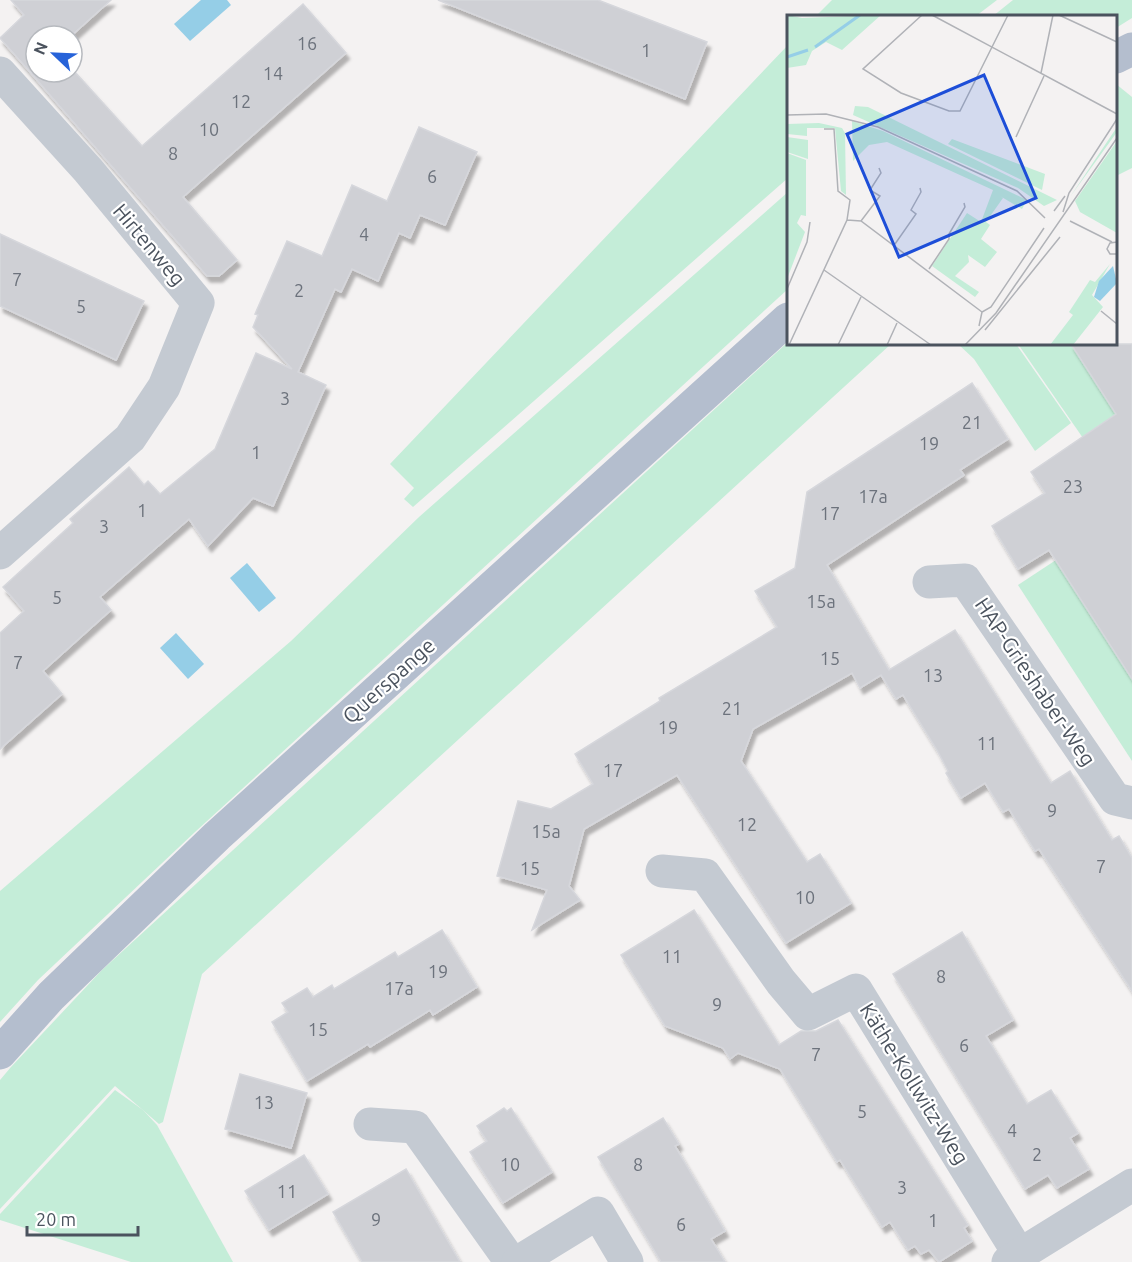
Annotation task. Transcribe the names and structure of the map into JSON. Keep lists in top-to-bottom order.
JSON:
{
  "streets": {
    "main road": ["Querspange"],
    "street": ["Hirtenweg", "HAP-Grieshaber-Weg", "Käthe-Kollwitz-Weg"]
  },
  "house_numbers": [
    "16",
    "1",
    "14",
    "12",
    "10",
    "8",
    "6",
    "4",
    "7",
    "2",
    "5",
    "3",
    "21",
    "19",
    "1",
    "23",
    "17a",
    "1",
    "17",
    "3",
    "5",
    "15a",
    "15",
    "7",
    "13",
    "21",
    "19",
    "11",
    "17",
    "9",
    "12",
    "15a",
    "7",
    "15",
    "10",
    "11",
    "19",
    "8",
    "17a",
    "9",
    "15",
    "6",
    "7",
    "13",
    "5",
    "4",
    "2",
    "10",
    "8",
    "3",
    "11",
    "9",
    "1",
    "6"
  ],
  "scale_bar": "20 m",
  "north": "top left"
}
